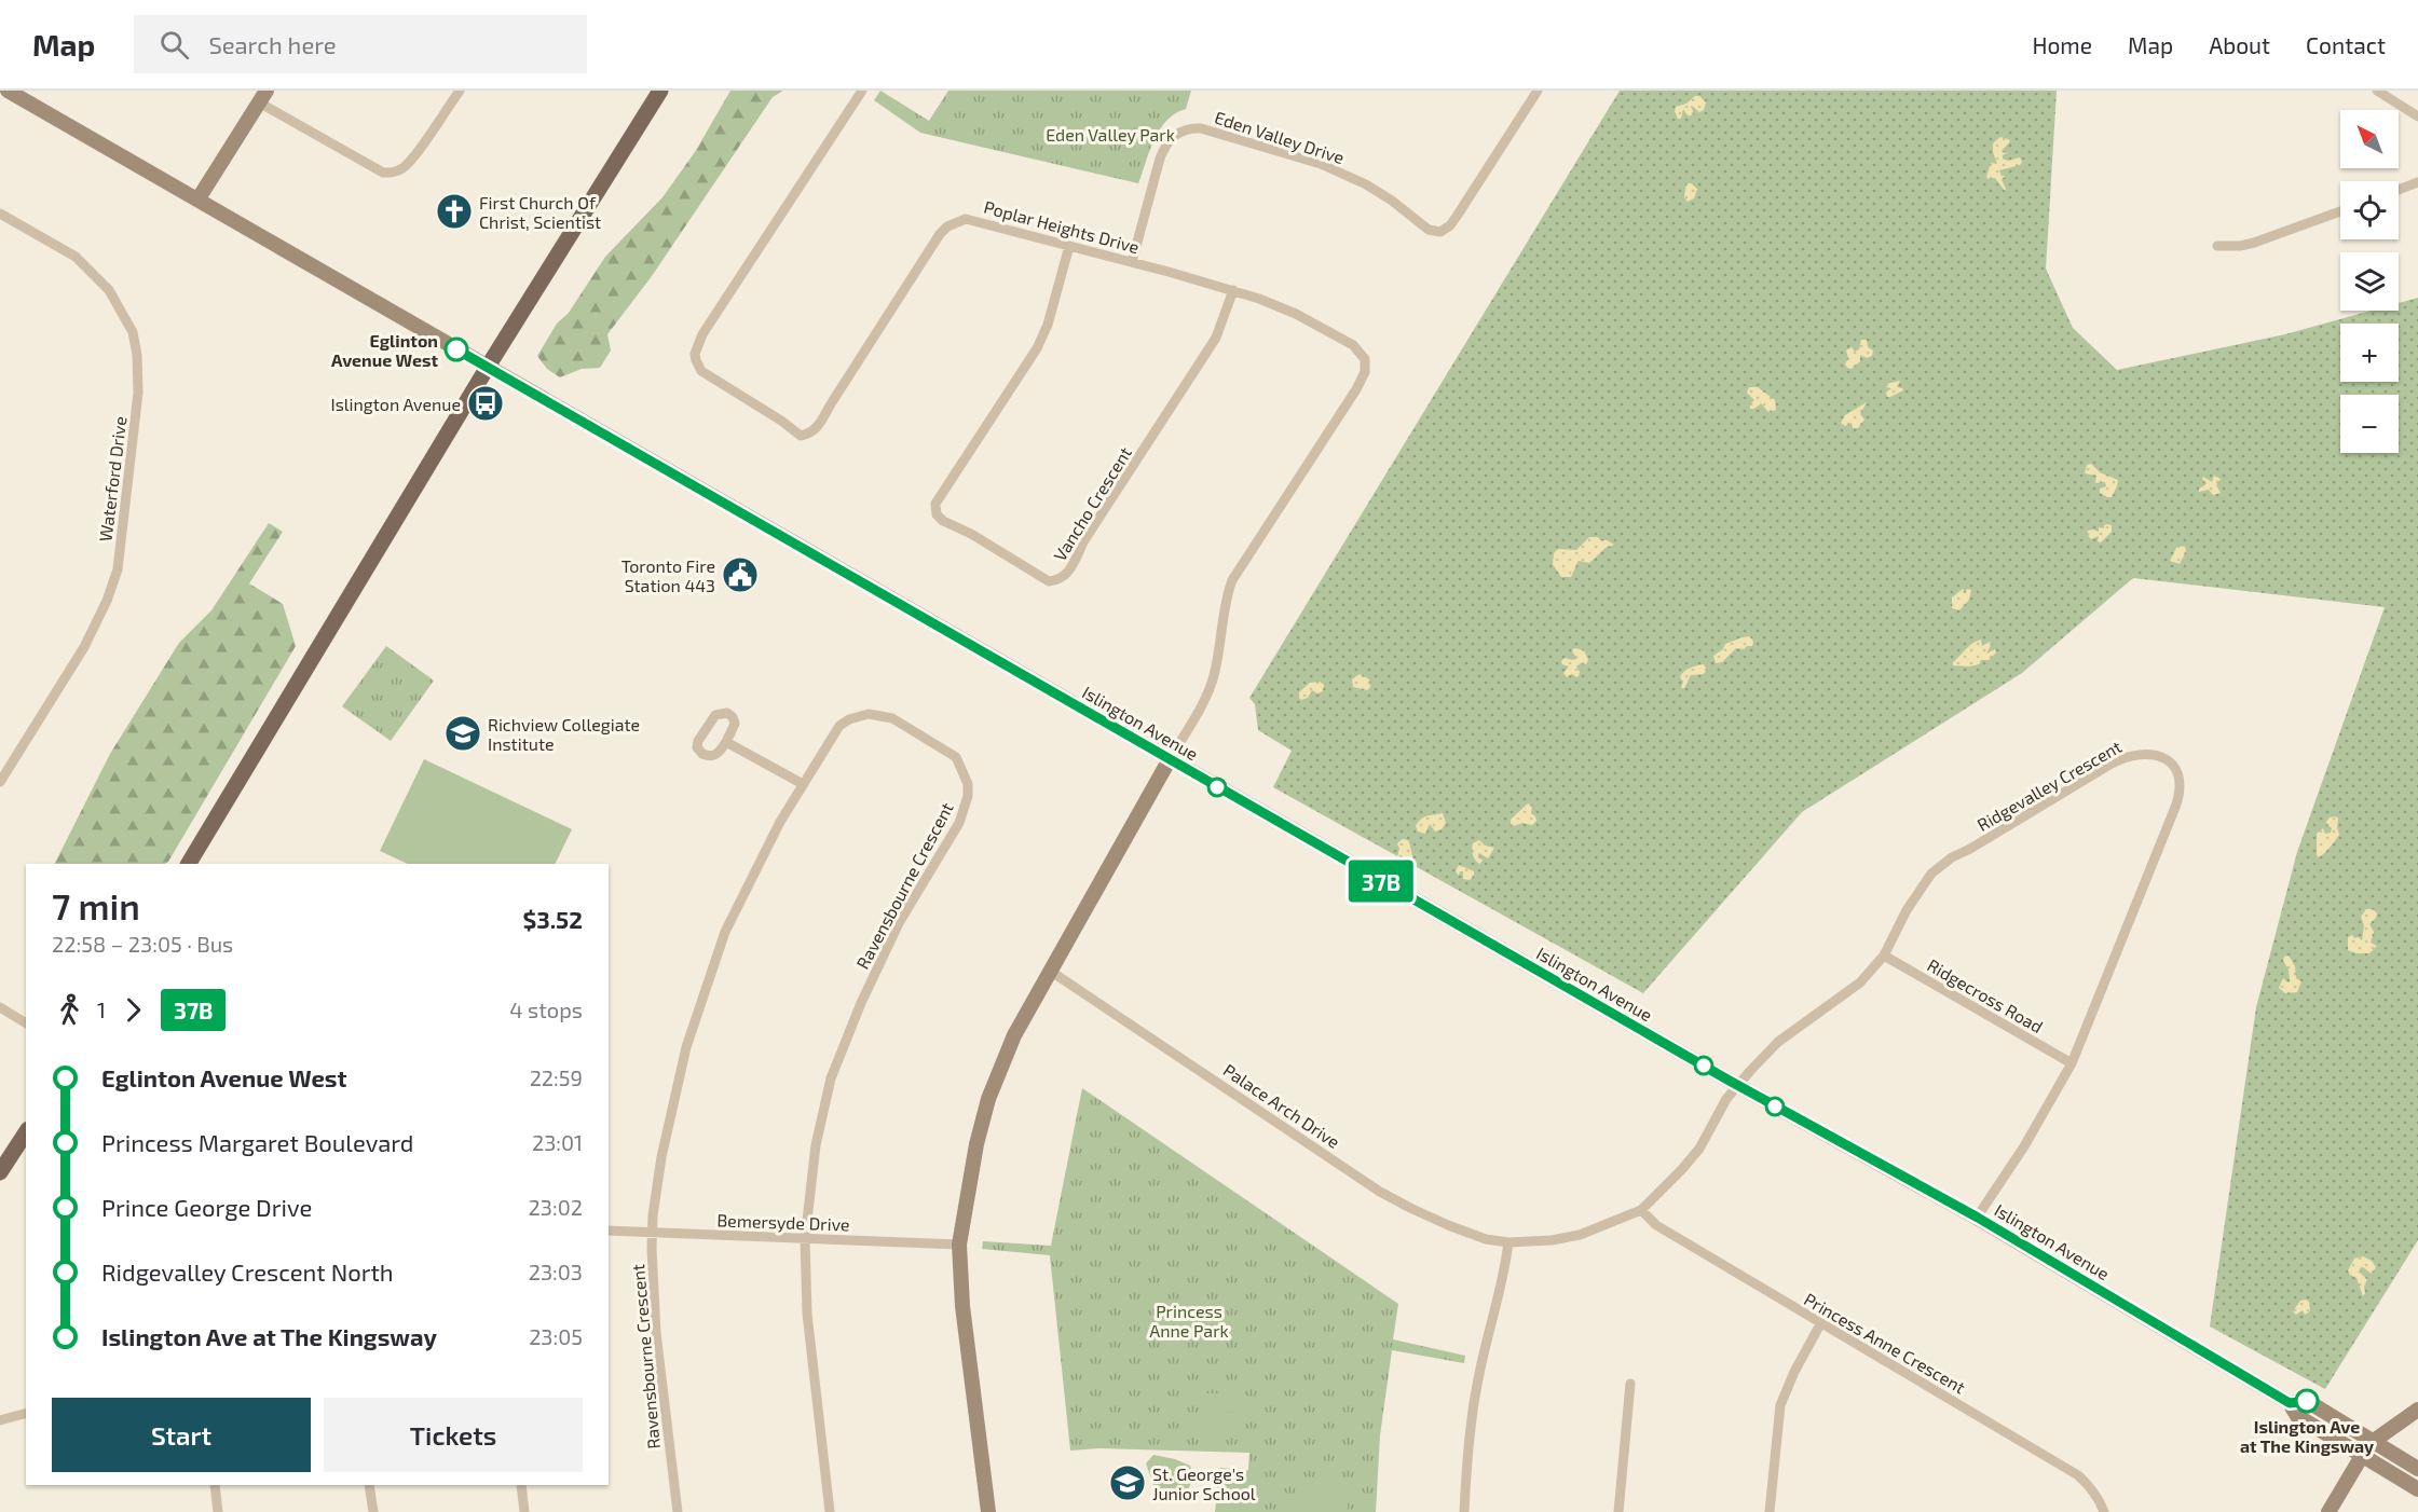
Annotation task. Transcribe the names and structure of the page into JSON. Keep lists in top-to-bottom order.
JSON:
{
  "streets": {
    "main road": ["Islington Avenue"],
    "street": [
      "Eden Valley Drive",
      "Poplar Heights Drive",
      "Waterford Drive",
      "Vancho Crescent",
      "Ridgevalley Crescent",
      "Ravensbourne Crescent",
      "Ridgecross Road",
      "Palace Arch Drive",
      "Bemersyde Drive",
      "Princess Anne Crescent"
    ]
  },
  "crossings": [
    ["Eden Valley Drive", "Poplar Heights Drive"],
    ["Poplar Heights Drive", "Vancho Crescent"],
    ["Poplar Heights Drive", "Islington Avenue"],
    ["Islington Avenue", "Ridgevalley Crescent"],
    ["Ridgevalley Crescent", "Ridgecross Road"],
    ["Ridgevalley Crescent", "Palace Arch Drive"],
    ["Ridgevalley Crescent", "Princess Anne Crescent"],
    ["Ravensbourne Crescent", "Bemersyde Drive"],
    ["Palace Arch Drive", "Princess Anne Crescent"]
  ],
  "parks": ["Eden Valley Park", "Princess Anne Park"],
  "places": {
    "church": ["First Church Of Christ, Scientist"],
    "other": ["Eglinton Avenue West", "Islington Ave at The Kingsway"],
    "bus stop": ["Islington Avenue"],
    "public building": ["Toronto Fire Station 443"],
    "school or university": ["Richview Collegiate Institute", "St. George's Junior School"]
  },
  "lines": ["bus line 37B"],
  "north": "top left",
  "page": {
    "header": "Map",
    "search": "Search here",
    "nav": [
      "Home",
      "Map",
      "About",
      "Contact"
    ],
    "on_map": "37B",
    "map_buttons": ["+", "−"],
    "heading": ["7 min", "22:58 – 23:05 · Bus", "$3.52"],
    "legs": ["1", "37B", "4 stops"],
    "list": [
      {
        "name": "Eglinton Avenue West",
        "value": "22:59"
      },
      {
        "name": "Princess Margaret Boulevard",
        "value": "23:01"
      },
      {
        "name": "Prince George Drive",
        "value": "23:02"
      },
      {
        "name": "Ridgevalley Crescent North",
        "value": "23:03"
      },
      {
        "name": "Islington Ave at The Kingsway",
        "value": "23:05"
      }
    ],
    "buttons": ["Start", "Tickets"]
  }
}
